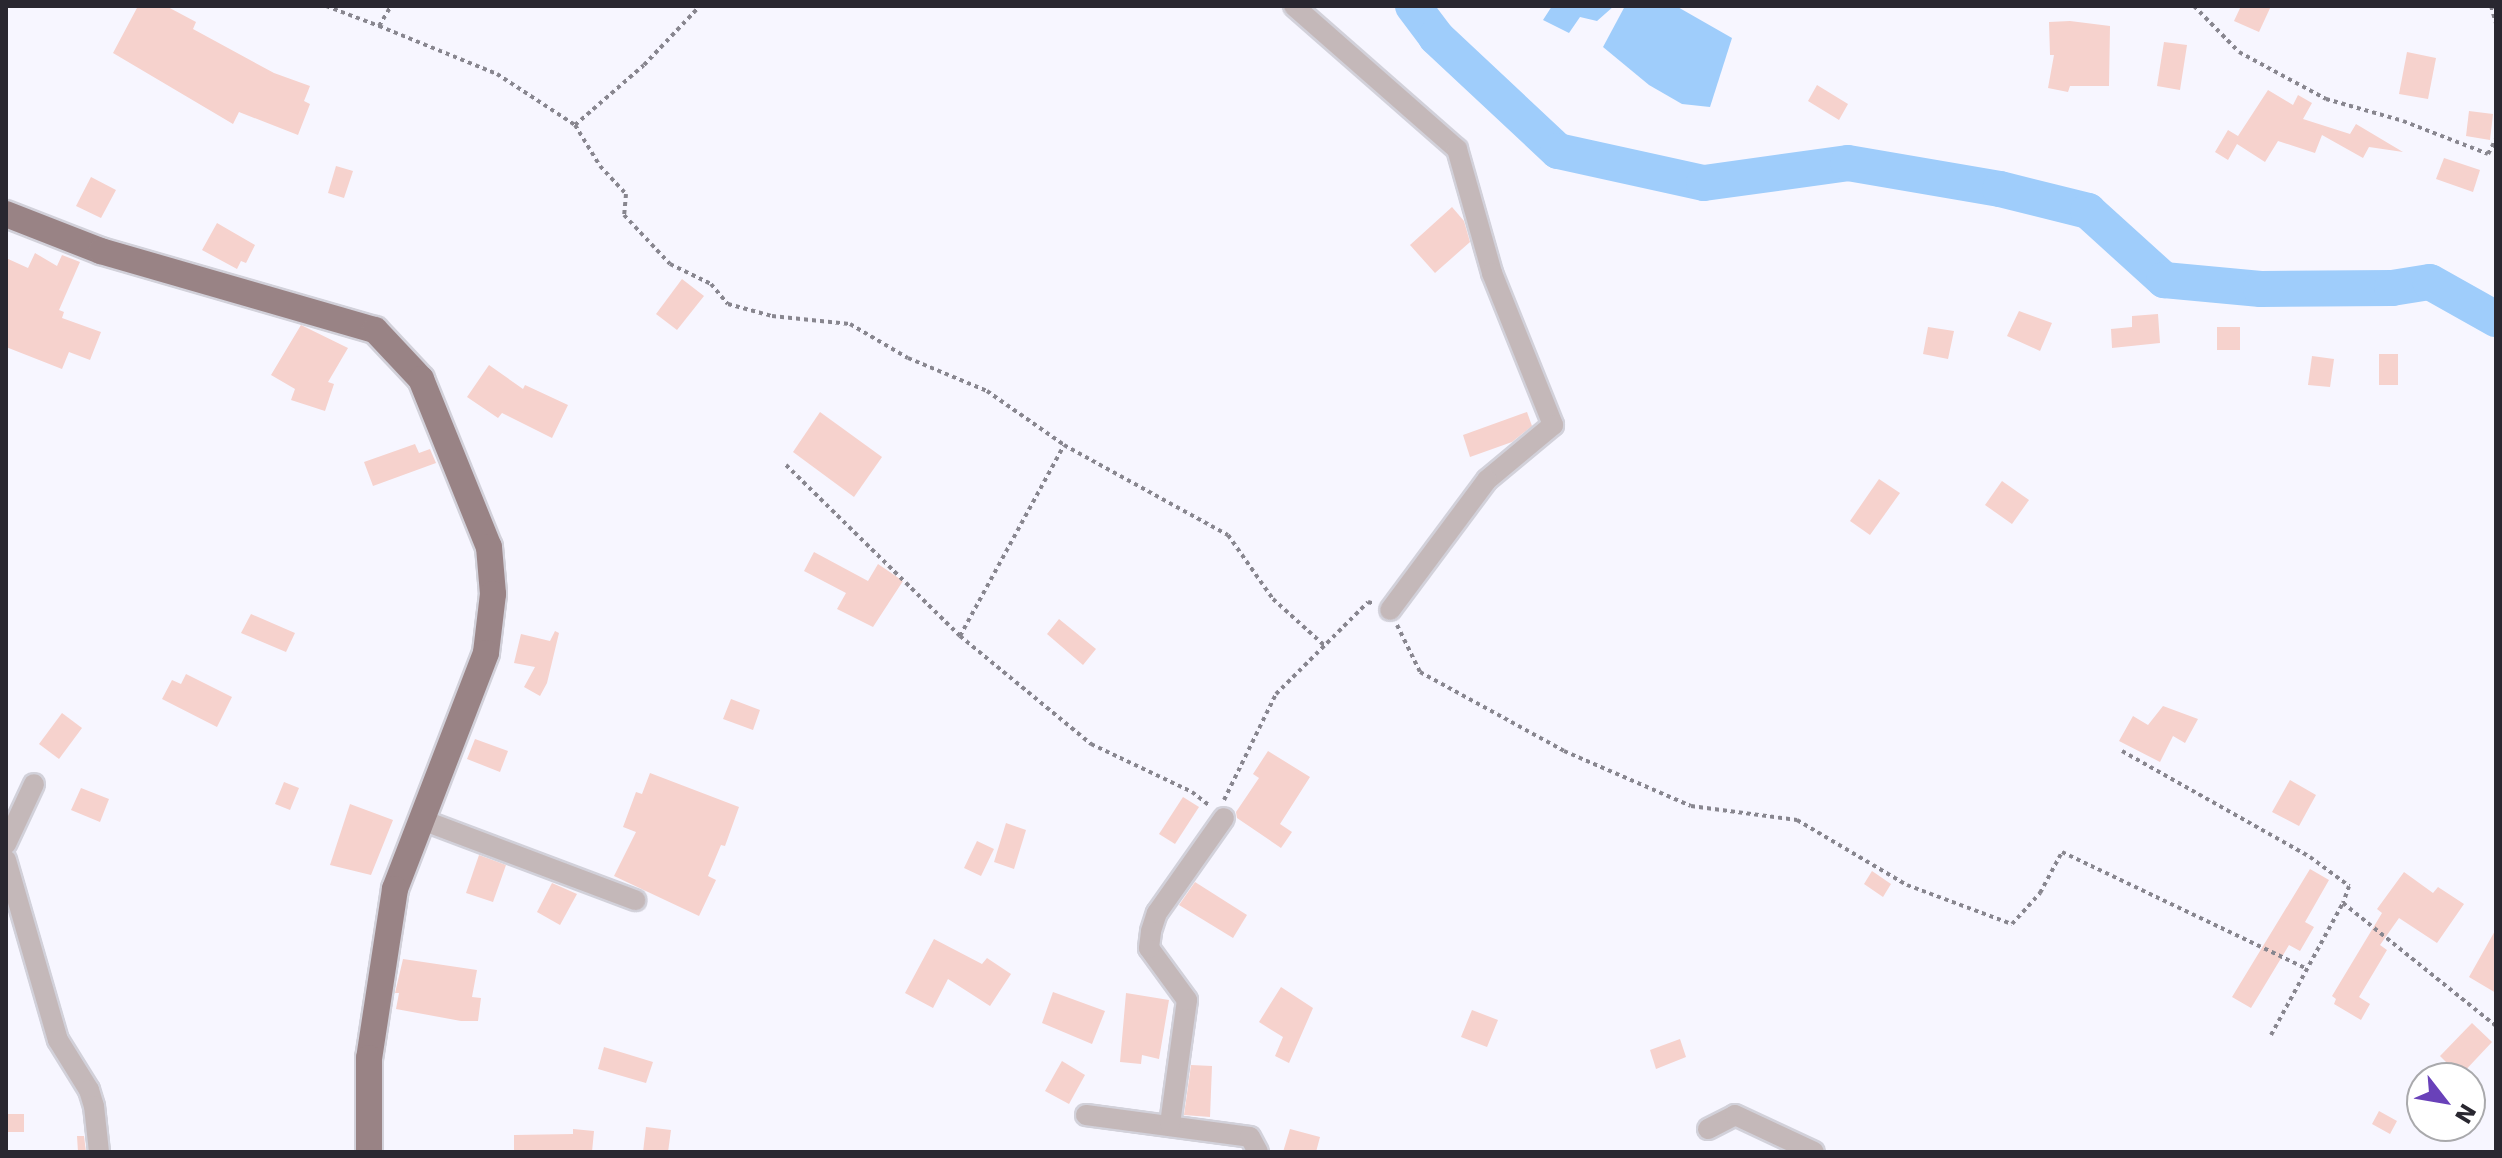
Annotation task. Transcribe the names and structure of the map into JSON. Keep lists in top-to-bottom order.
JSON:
{
  "north": "bottom right"
}
